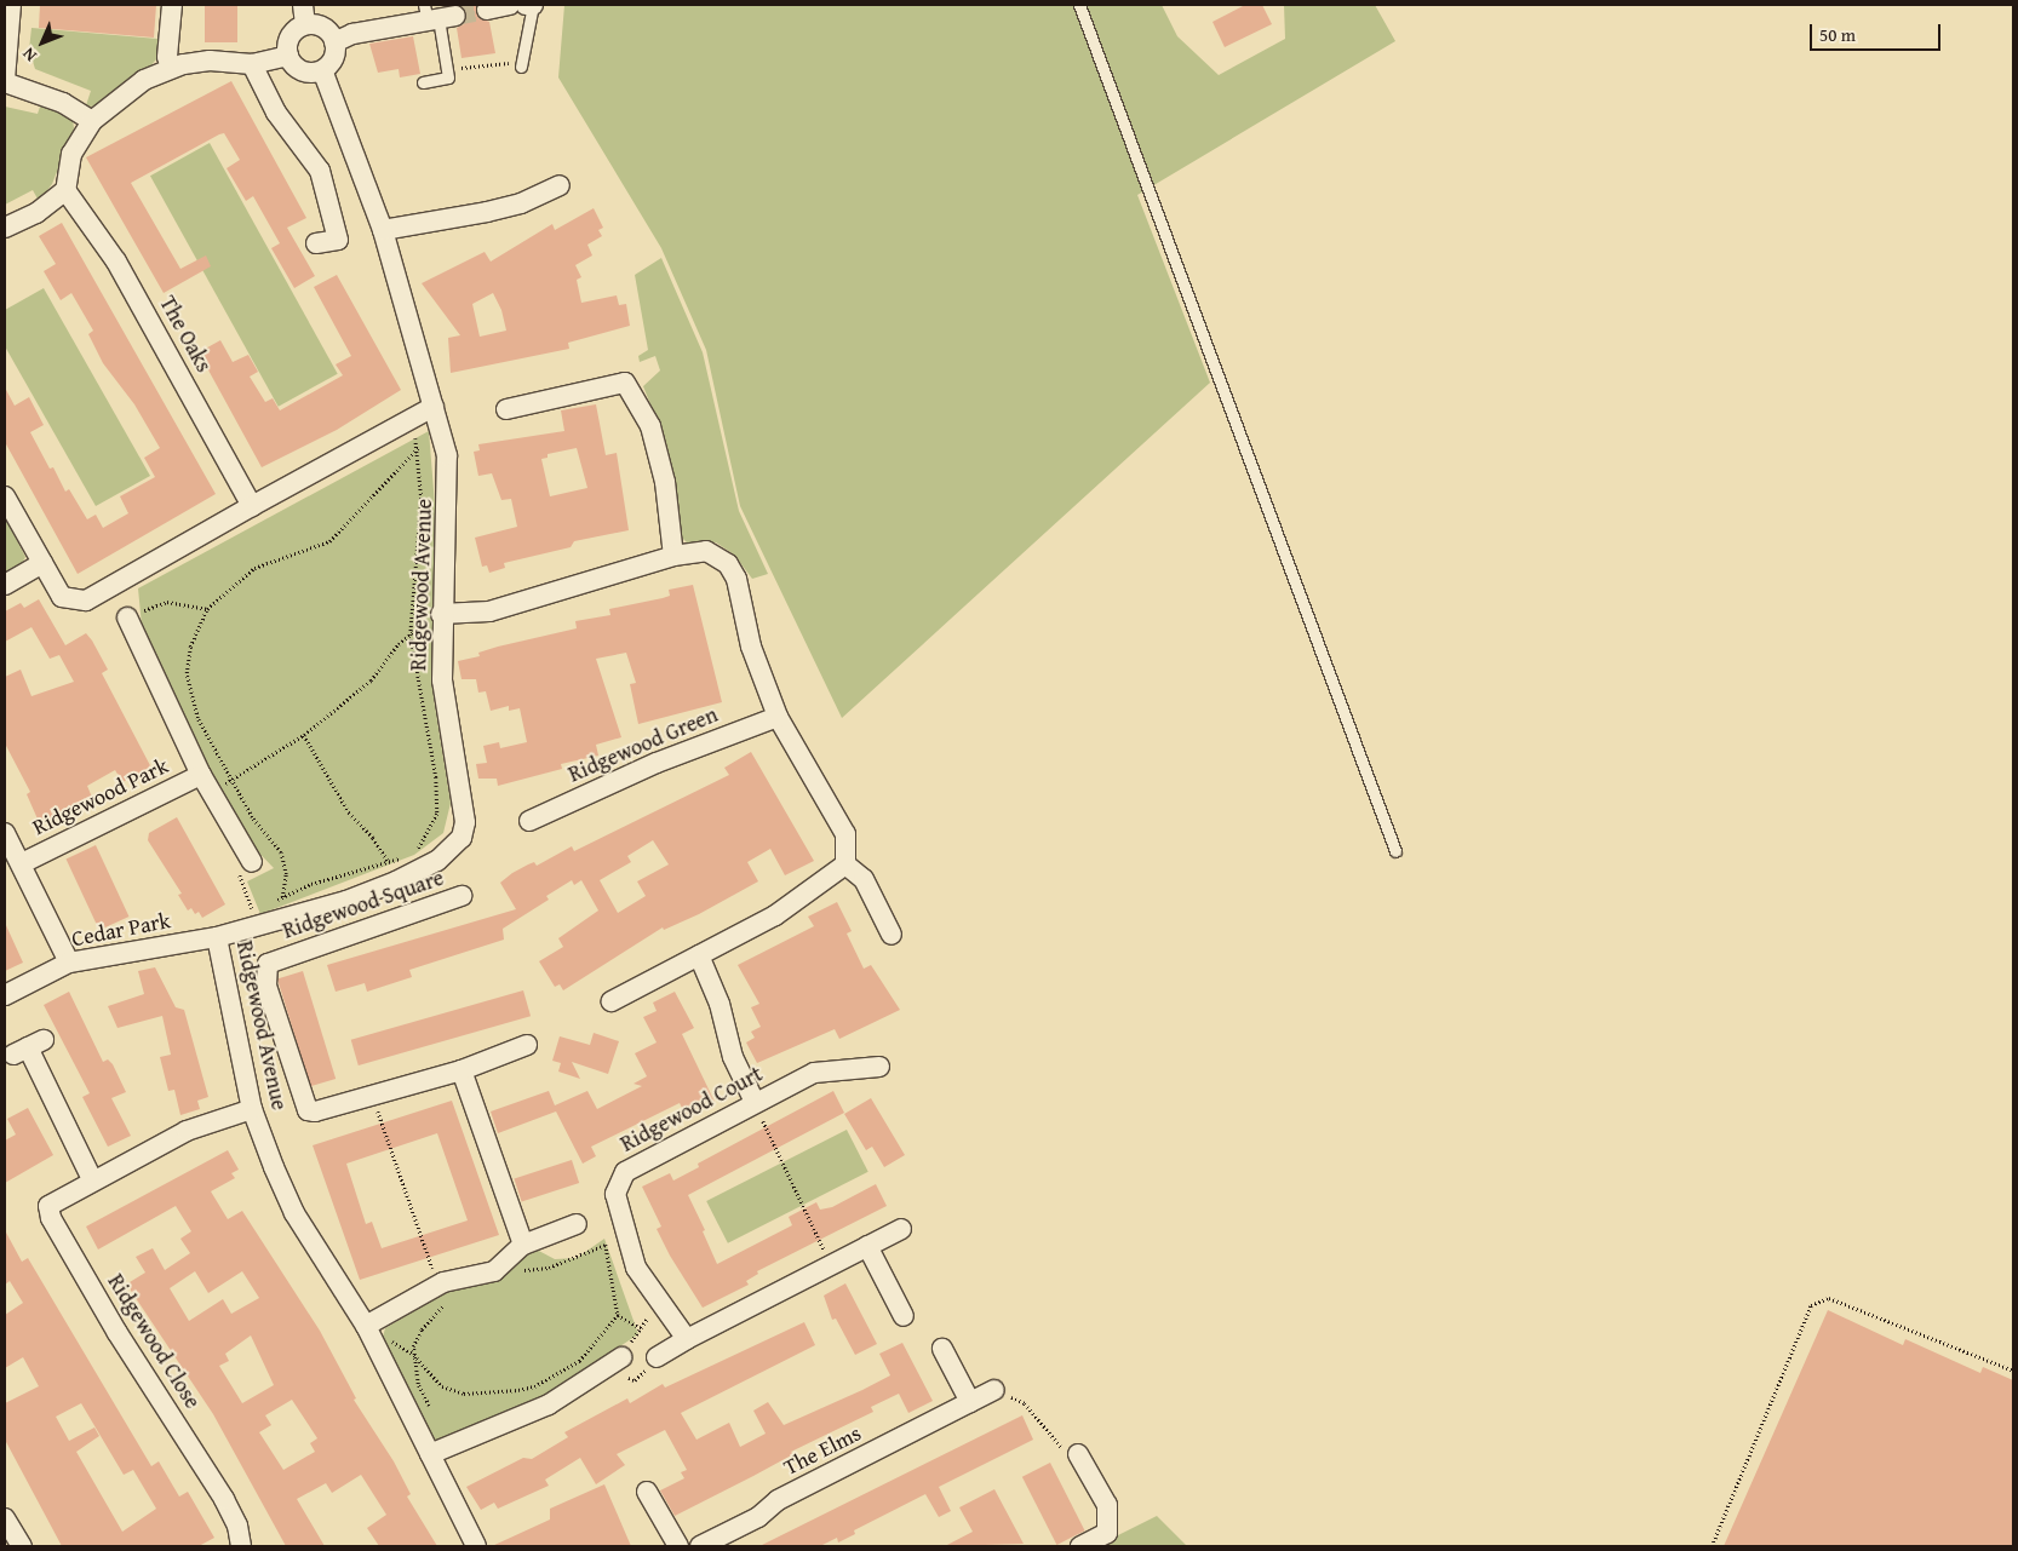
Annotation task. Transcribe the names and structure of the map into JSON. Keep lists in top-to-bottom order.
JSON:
{
  "streets": {
    "street": [
      "The Oaks",
      "Ridgewood Avenue",
      "Ridgewood Green",
      "Ridgewood Park",
      "Ridgewood Square",
      "Cedar Park",
      "Ridgewood Court",
      "Ridgewood Close",
      "The Elms"
    ]
  },
  "crossings": [
    ["Ridgewood Avenue", "Cedar Park"],
    ["Ridgewood Avenue", "Ridgewood Close"],
    ["Ridgewood Park", "Cedar Park"]
  ],
  "scale_bar": "50 m",
  "north": "bottom left"
}
